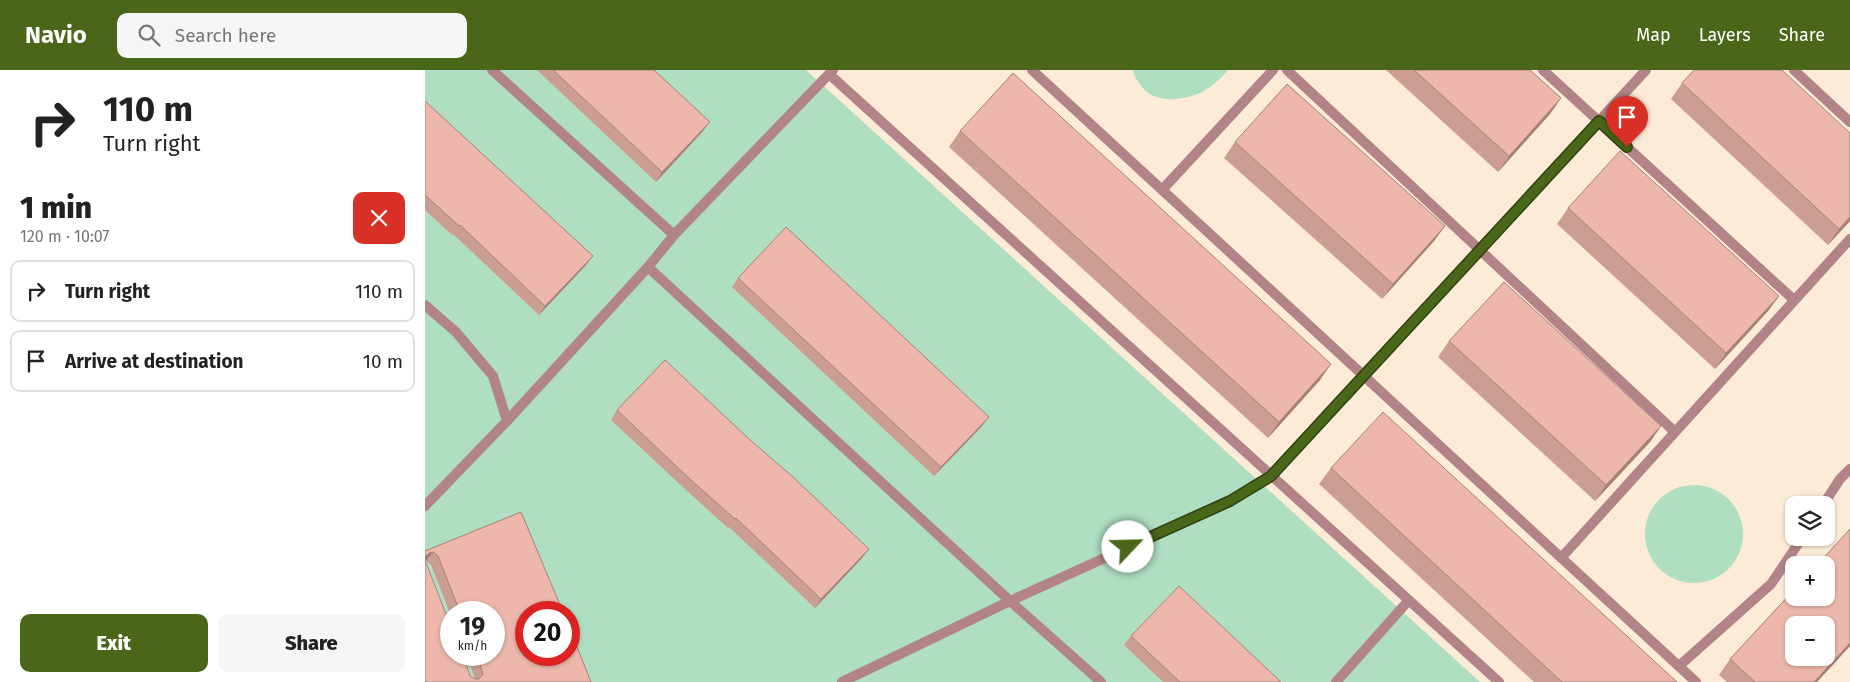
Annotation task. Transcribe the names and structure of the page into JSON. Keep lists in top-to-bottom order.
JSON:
{
  "page": {
    "header": "Navio",
    "search": "Search here",
    "nav": ["Map", "Layers", "Share"],
    "turn": ["110 m", "Turn right"],
    "heading": ["1 min", "120 m · 10:07"],
    "list": [
      {
        "name": "Turn right",
        "value": "110 m"
      },
      {
        "name": "Arrive at destination",
        "value": "10 m"
      }
    ],
    "map_buttons": ["+", "−"],
    "speed": "19 km/h",
    "limit": "20",
    "buttons": ["Exit", "Share"]
  }
}
